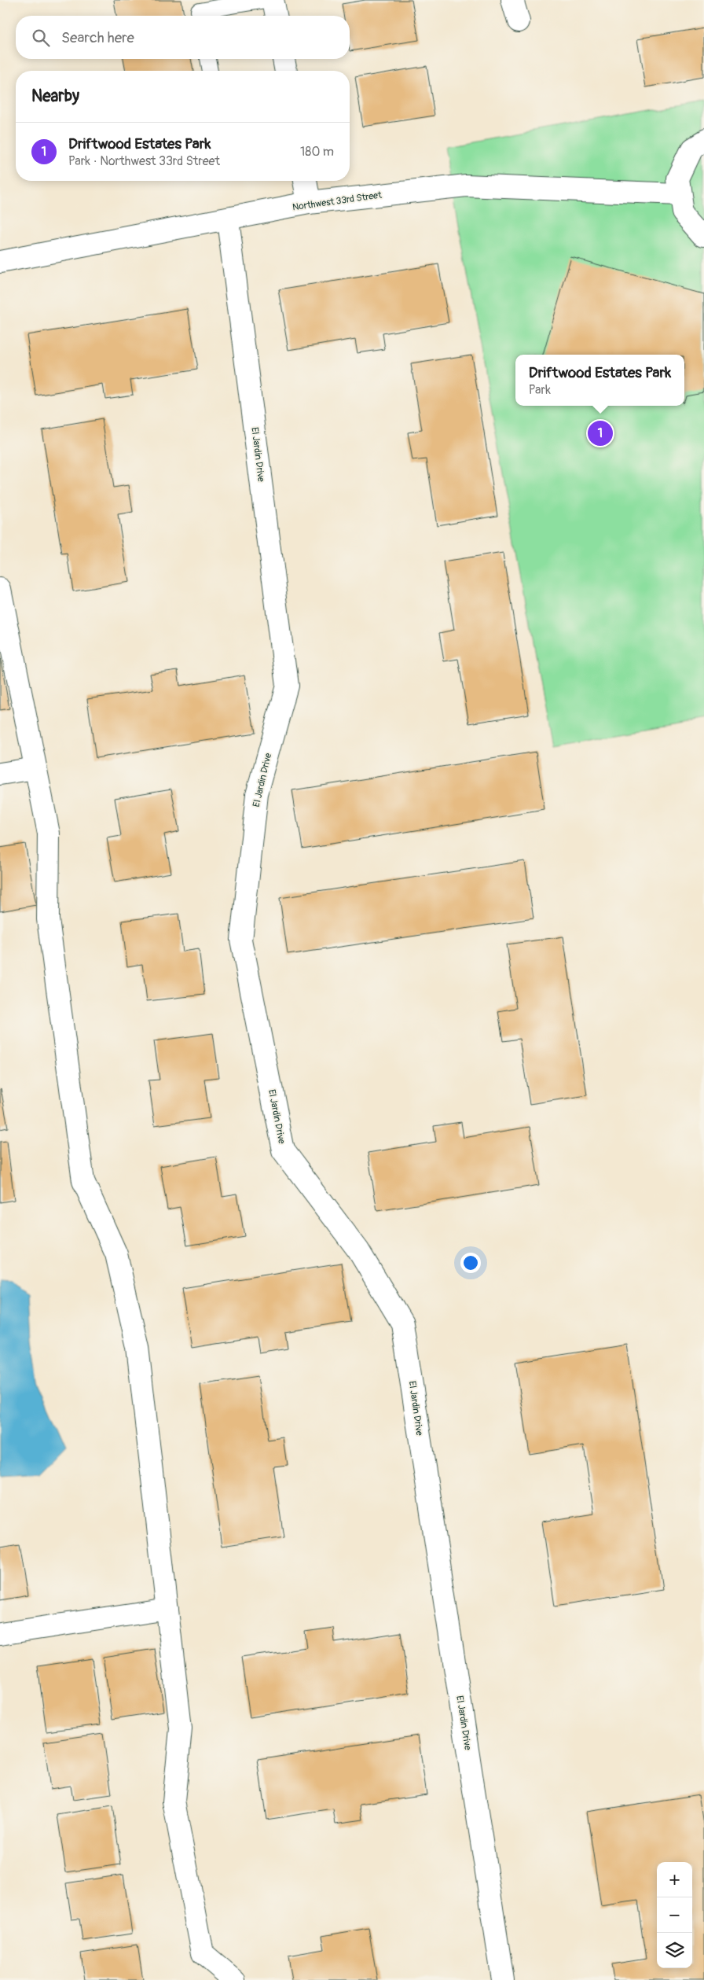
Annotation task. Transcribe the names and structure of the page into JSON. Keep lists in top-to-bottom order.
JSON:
{
  "streets": {
    "street": ["Northwest 33rd Street", "El Jardin Drive"]
  },
  "crossings": [
    ["Northwest 33rd Street", "El Jardin Drive"]
  ],
  "page": {
    "search": "Search here",
    "heading": "Nearby",
    "list": [
      {
        "mark": "1",
        "name": "Driftwood Estates Park",
        "note": "Park · Northwest 33rd Street",
        "value": "180 m"
      }
    ],
    "popup": ["Driftwood Estates Park", "Park"],
    "pins": "1",
    "map_buttons": ["+", "−"]
  }
}
